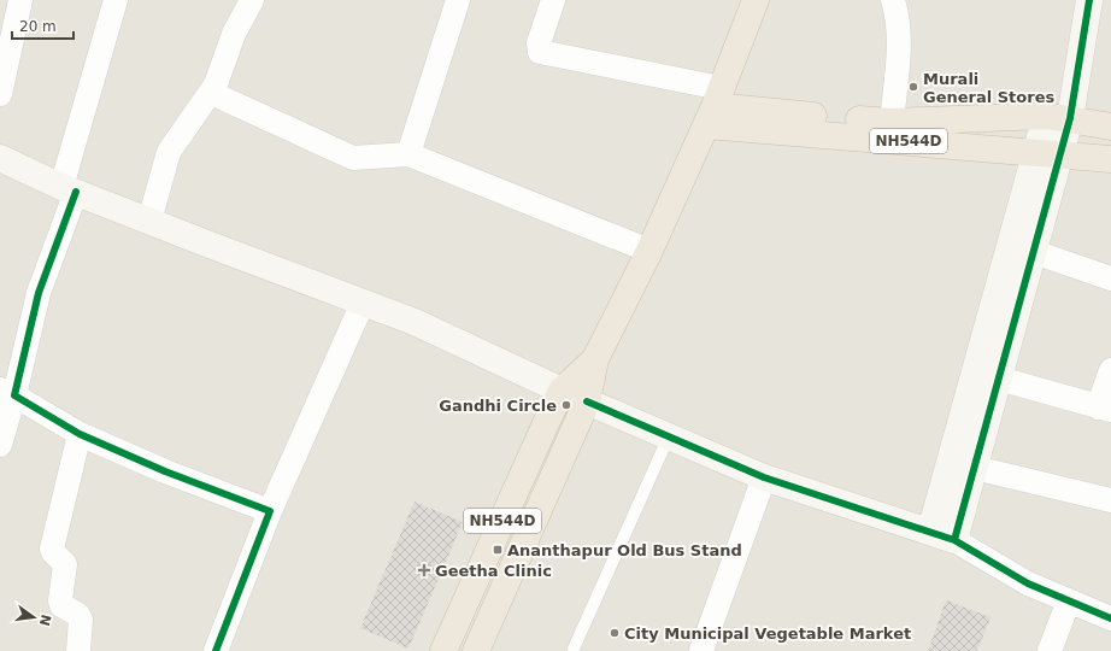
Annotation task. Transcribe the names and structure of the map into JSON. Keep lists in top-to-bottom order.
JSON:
{
  "streets": {
    "highway": ["NH544D"]
  },
  "places": {
    "other": ["Murali General Stores", "Gandhi Circle", "City Municipal Vegetable Market"],
    "transit": ["Ananthapur Old Bus Stand"],
    "health": ["Geetha Clinic"]
  },
  "scale_bar": "20 m",
  "north": "right"
}
